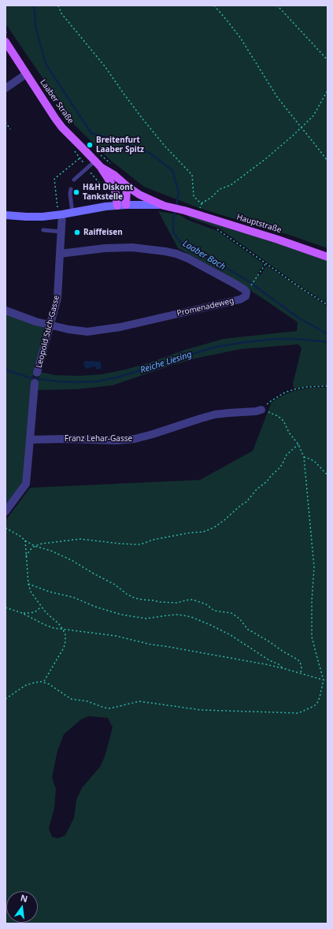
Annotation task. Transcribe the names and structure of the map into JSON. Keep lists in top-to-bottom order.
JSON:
{
  "streets": {
    "main road": ["Laaber Straße", "Hauptstraße"],
    "street": ["Promenadeweg", "Leopold Stich-Gasse", "Franz Lehar-Gasse"]
  },
  "crossings": [
    ["Laaber Straße", "Hauptstraße"],
    ["Promenadeweg", "Leopold Stich-Gasse"]
  ],
  "water": ["Laaber Bach", "Reiche Liesing"],
  "places": ["Breitenfurt Laaber Spitz", "H&H Diskont Tankstelle", "Raiffeisen"],
  "north": "top"
}
